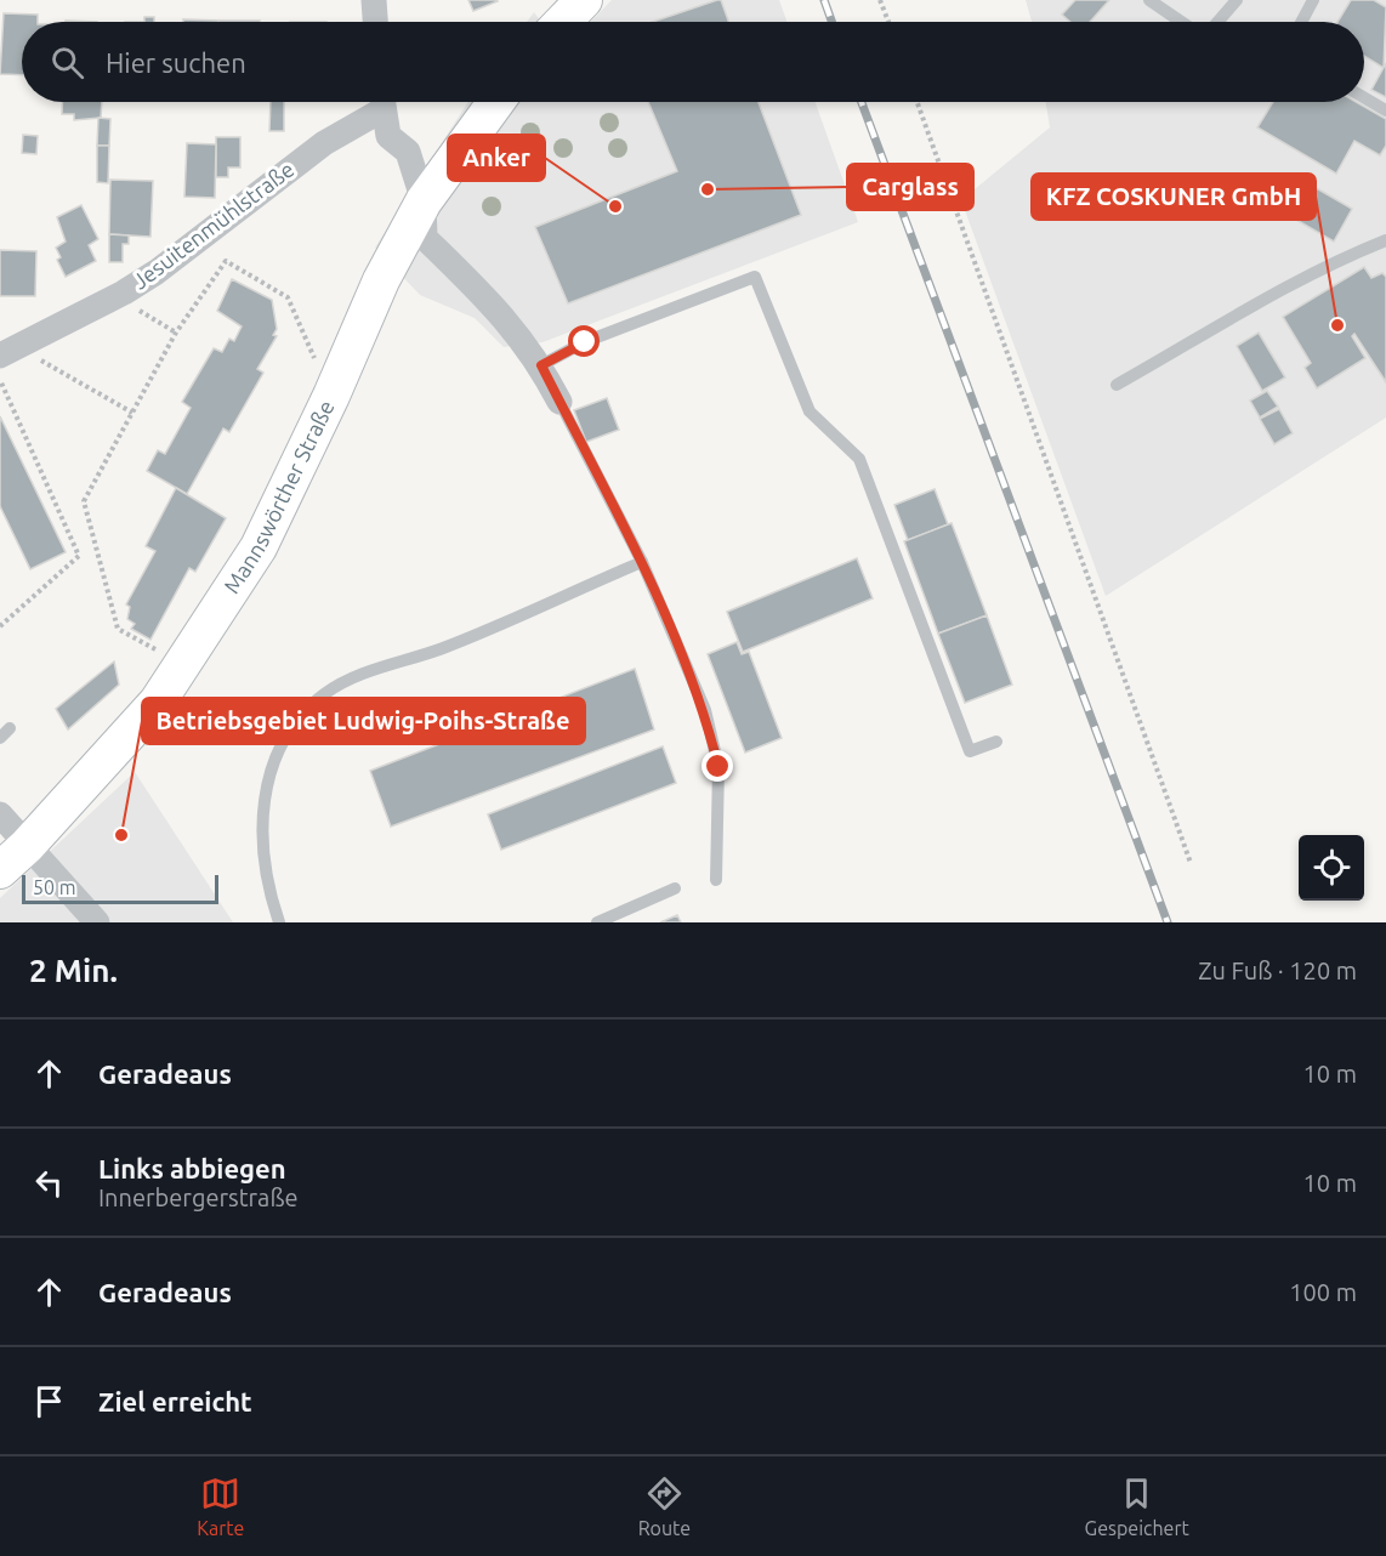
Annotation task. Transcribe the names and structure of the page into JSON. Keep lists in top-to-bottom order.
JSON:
{
  "streets": {
    "main road": ["Mannswörther Straße"],
    "street": ["Jesuitenmühlstraße"]
  },
  "places": [
    "Carglass",
    "Anker",
    "KFZ COSKUNER GmbH",
    "Betriebsgebiet Ludwig-Poihs-Straße"
  ],
  "scale_bar": "50 m",
  "page": {
    "search": "Hier suchen",
    "scale": "50 m",
    "heading": ["2 Min.", "Zu Fuß · 120 m"],
    "list": [
      ["Geradeaus", "10 m"],
      ["Links abbiegen", "Innerbergerstraße", "10 m"],
      ["Geradeaus", "100 m"],
      "Ziel erreicht"
    ],
    "nav": ["Karte", "Route", "Gespeichert"]
  }
}
